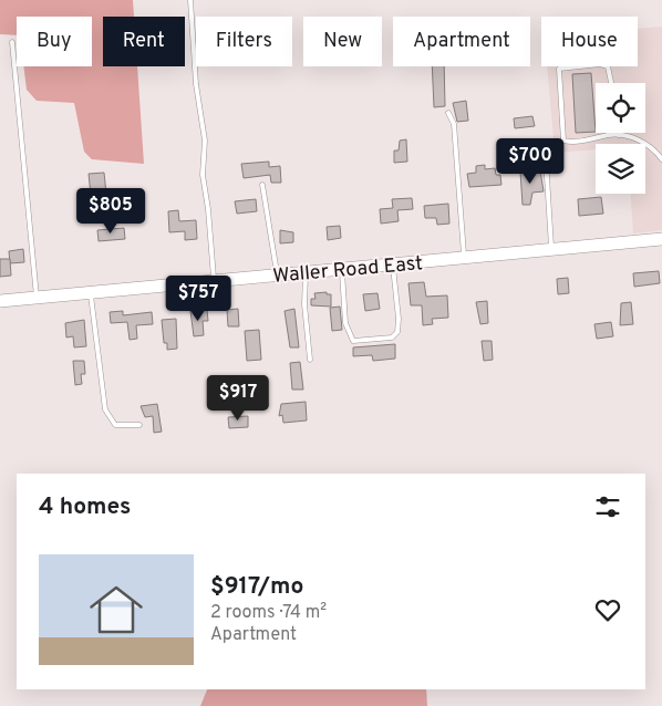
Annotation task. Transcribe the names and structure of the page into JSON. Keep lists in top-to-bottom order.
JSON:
{
  "streets": {
    "street": ["Waller Road East"]
  },
  "page": {
    "chip": [
      "Buy",
      "Rent",
      "Filters",
      "New",
      "Apartment",
      "House"
    ],
    "price": [
      "$700",
      "$805",
      "$757",
      "$917"
    ],
    "heading": "4 homes",
    "list": [
      {
        "name": "$917/mo",
        "note": "2 rooms · 74 m² · Apartment"
      }
    ]
  }
}
